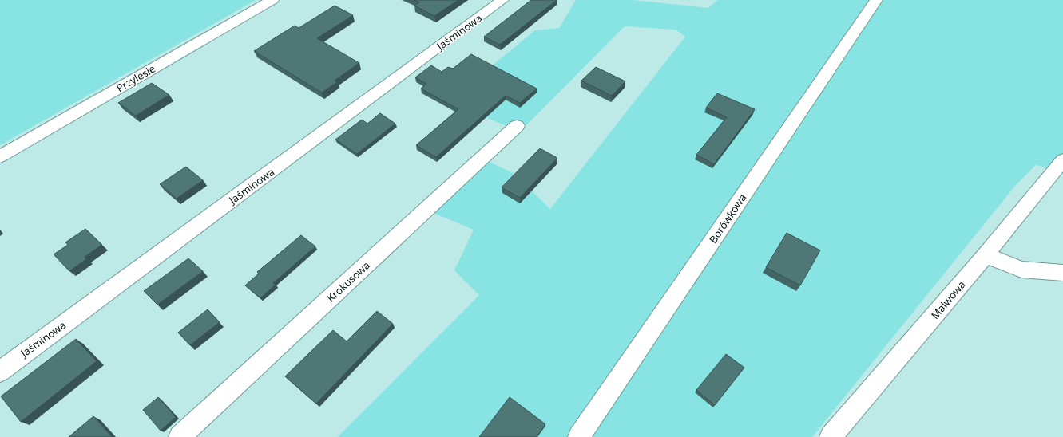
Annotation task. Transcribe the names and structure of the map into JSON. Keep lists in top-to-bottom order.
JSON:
{
  "streets": {
    "street": [
      "Jaśminowa",
      "Przylesie",
      "Borówkowa",
      "Krokusowa",
      "Malwowa"
    ]
  }
}
